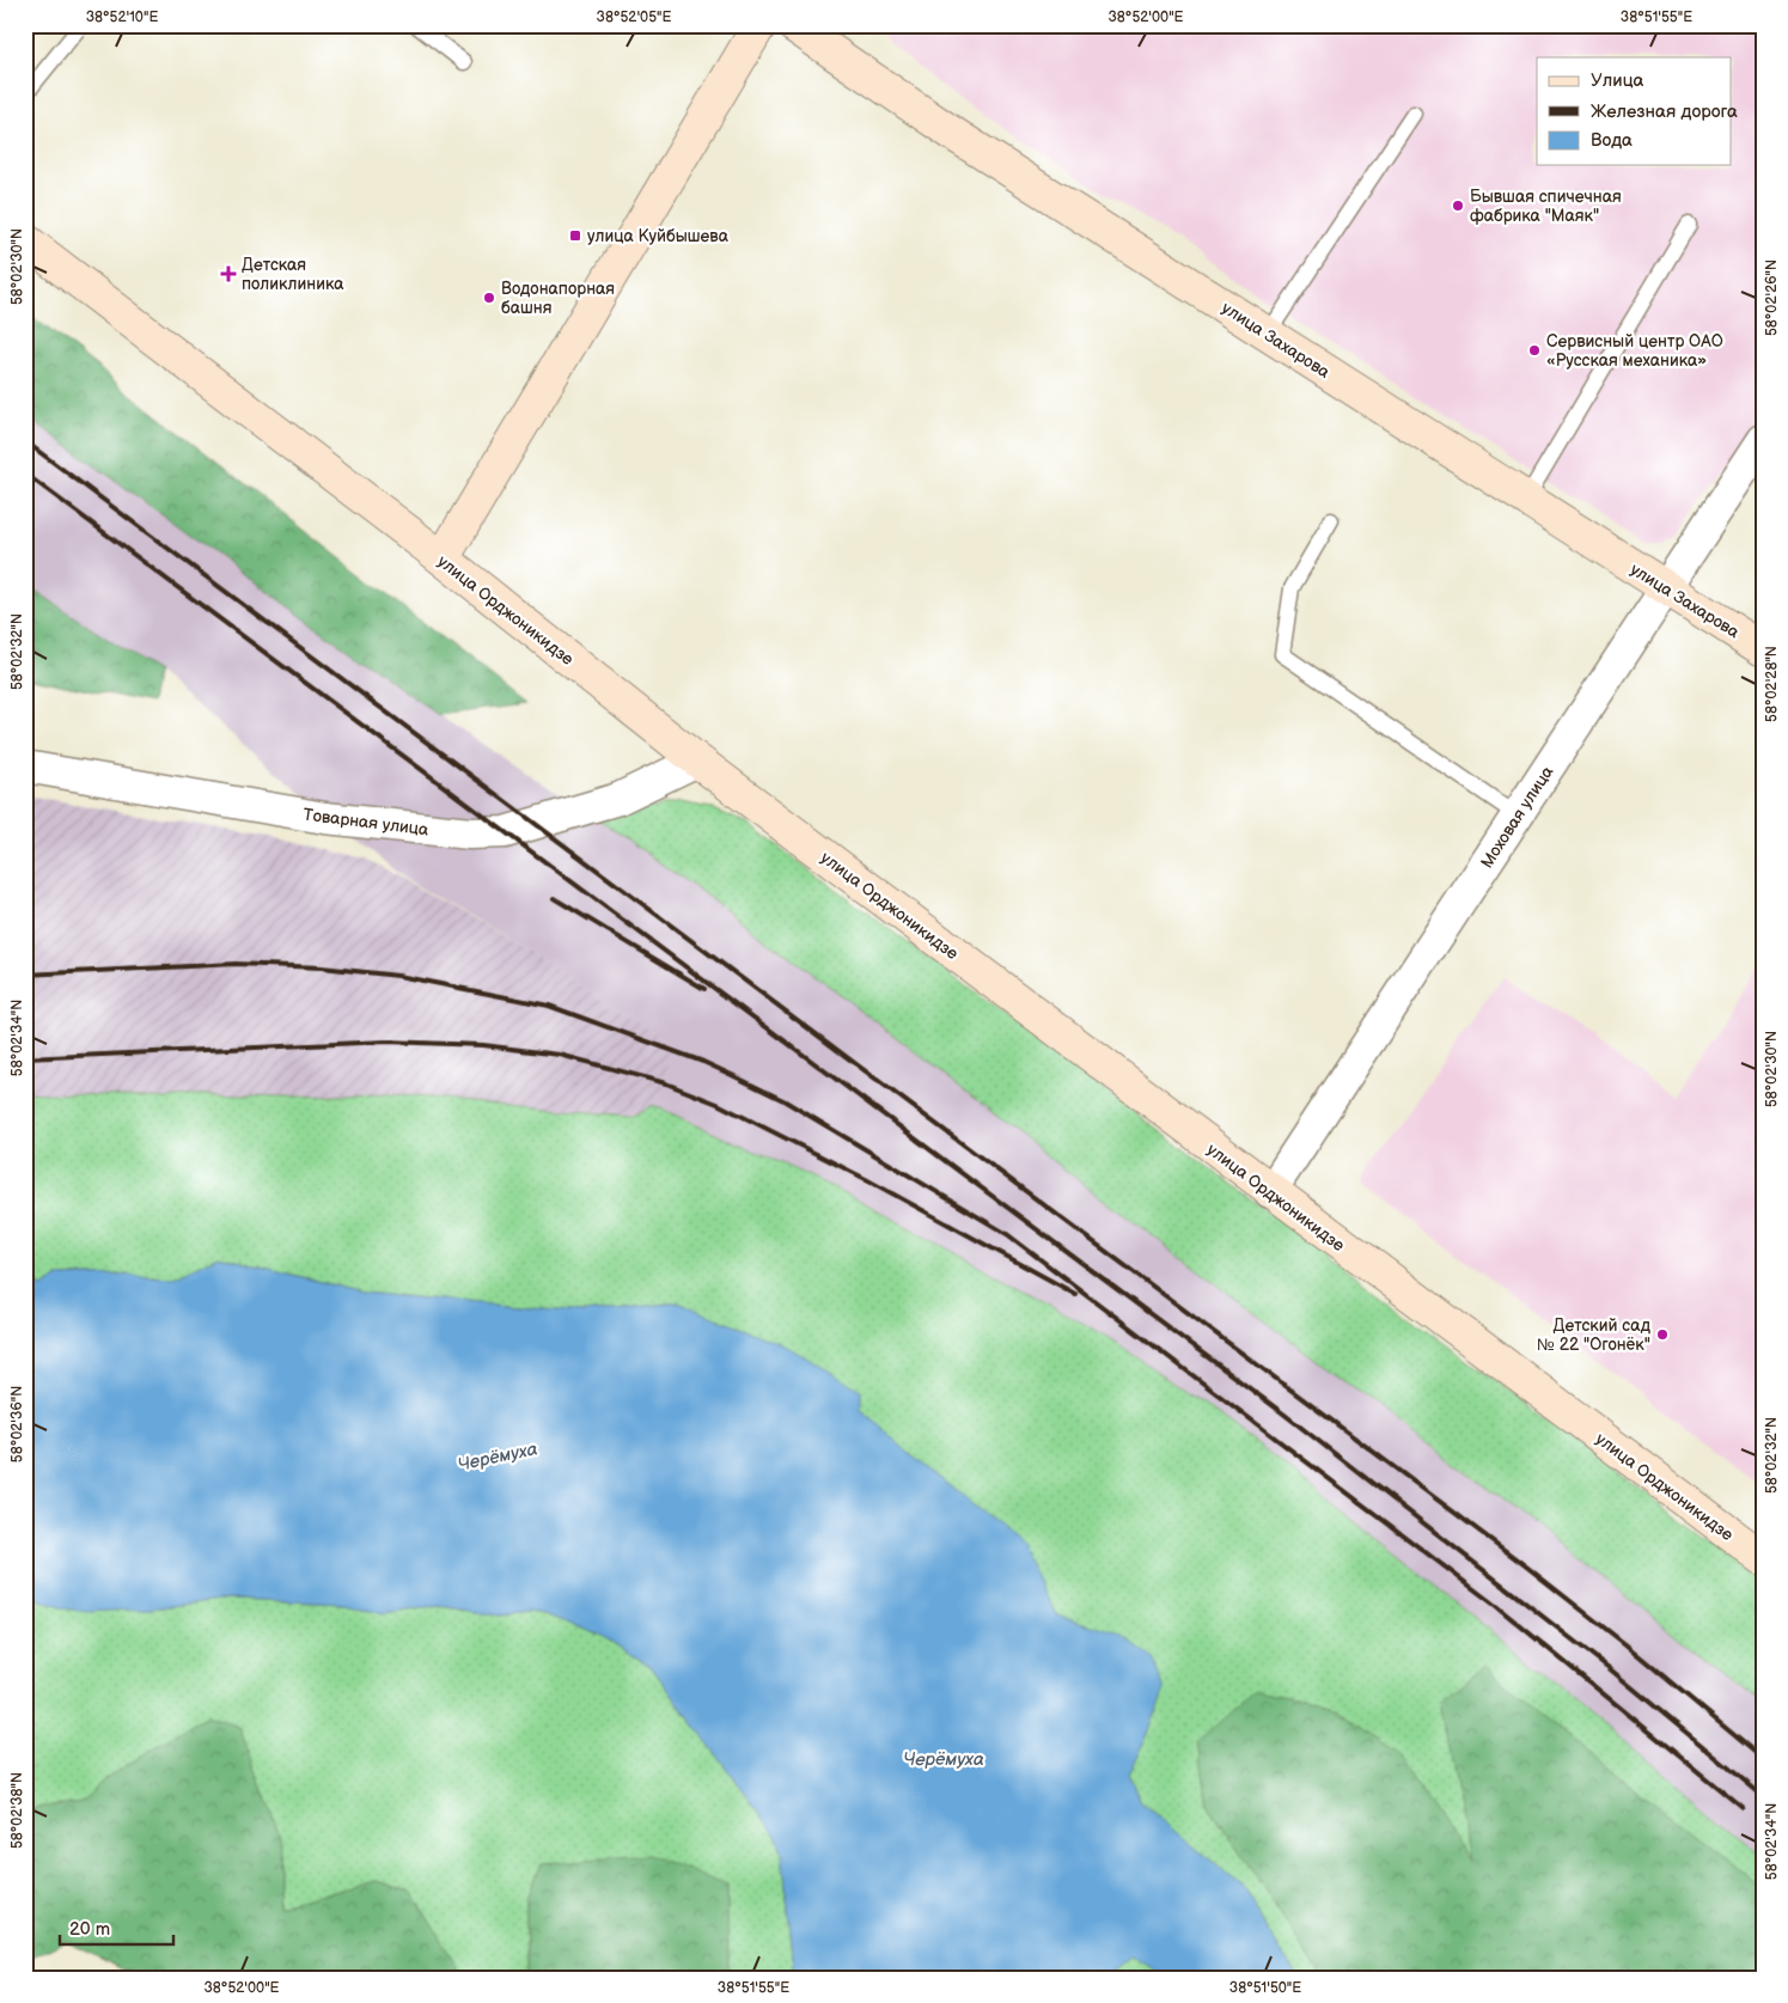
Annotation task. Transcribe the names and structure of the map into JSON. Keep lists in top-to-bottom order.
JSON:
{
  "streets": {
    "street": [
      "улица Захарова",
      "улица Орджоникидзе",
      "Моховая улица",
      "Товарная улица"
    ]
  },
  "crossings": [
    ["улица Захарова", "Моховая улица"],
    ["улица Орджоникидзе", "Моховая улица"],
    ["улица Орджоникидзе", "Товарная улица"]
  ],
  "water": ["Черёмуха"],
  "places": {
    "other": [
      "Бывшая спичечная фабрика \"Маяк\"",
      "Водонапорная башня",
      "Сервисный центр ОАО «Русская механика»",
      "Детский сад № 22 \"Огонёк\""
    ],
    "transit": ["улица Куйбышева"],
    "health": ["Детская поликлиника"]
  },
  "legend": ["Улица", "Железная дорога", "Вода"],
  "scale_bar": "20 m",
  "coordinates": [
    "38°52'10\"E",
    "38°52'05\"E",
    "38°52'00\"E",
    "38°51'55\"E",
    "58°02'30\"N",
    "58°02'26\"N",
    "58°02'32\"N",
    "58°02'28\"N",
    "58°02'34\"N",
    "58°02'36\"N",
    "58°02'38\"N",
    "38°51'50\"E"
  ]
}
